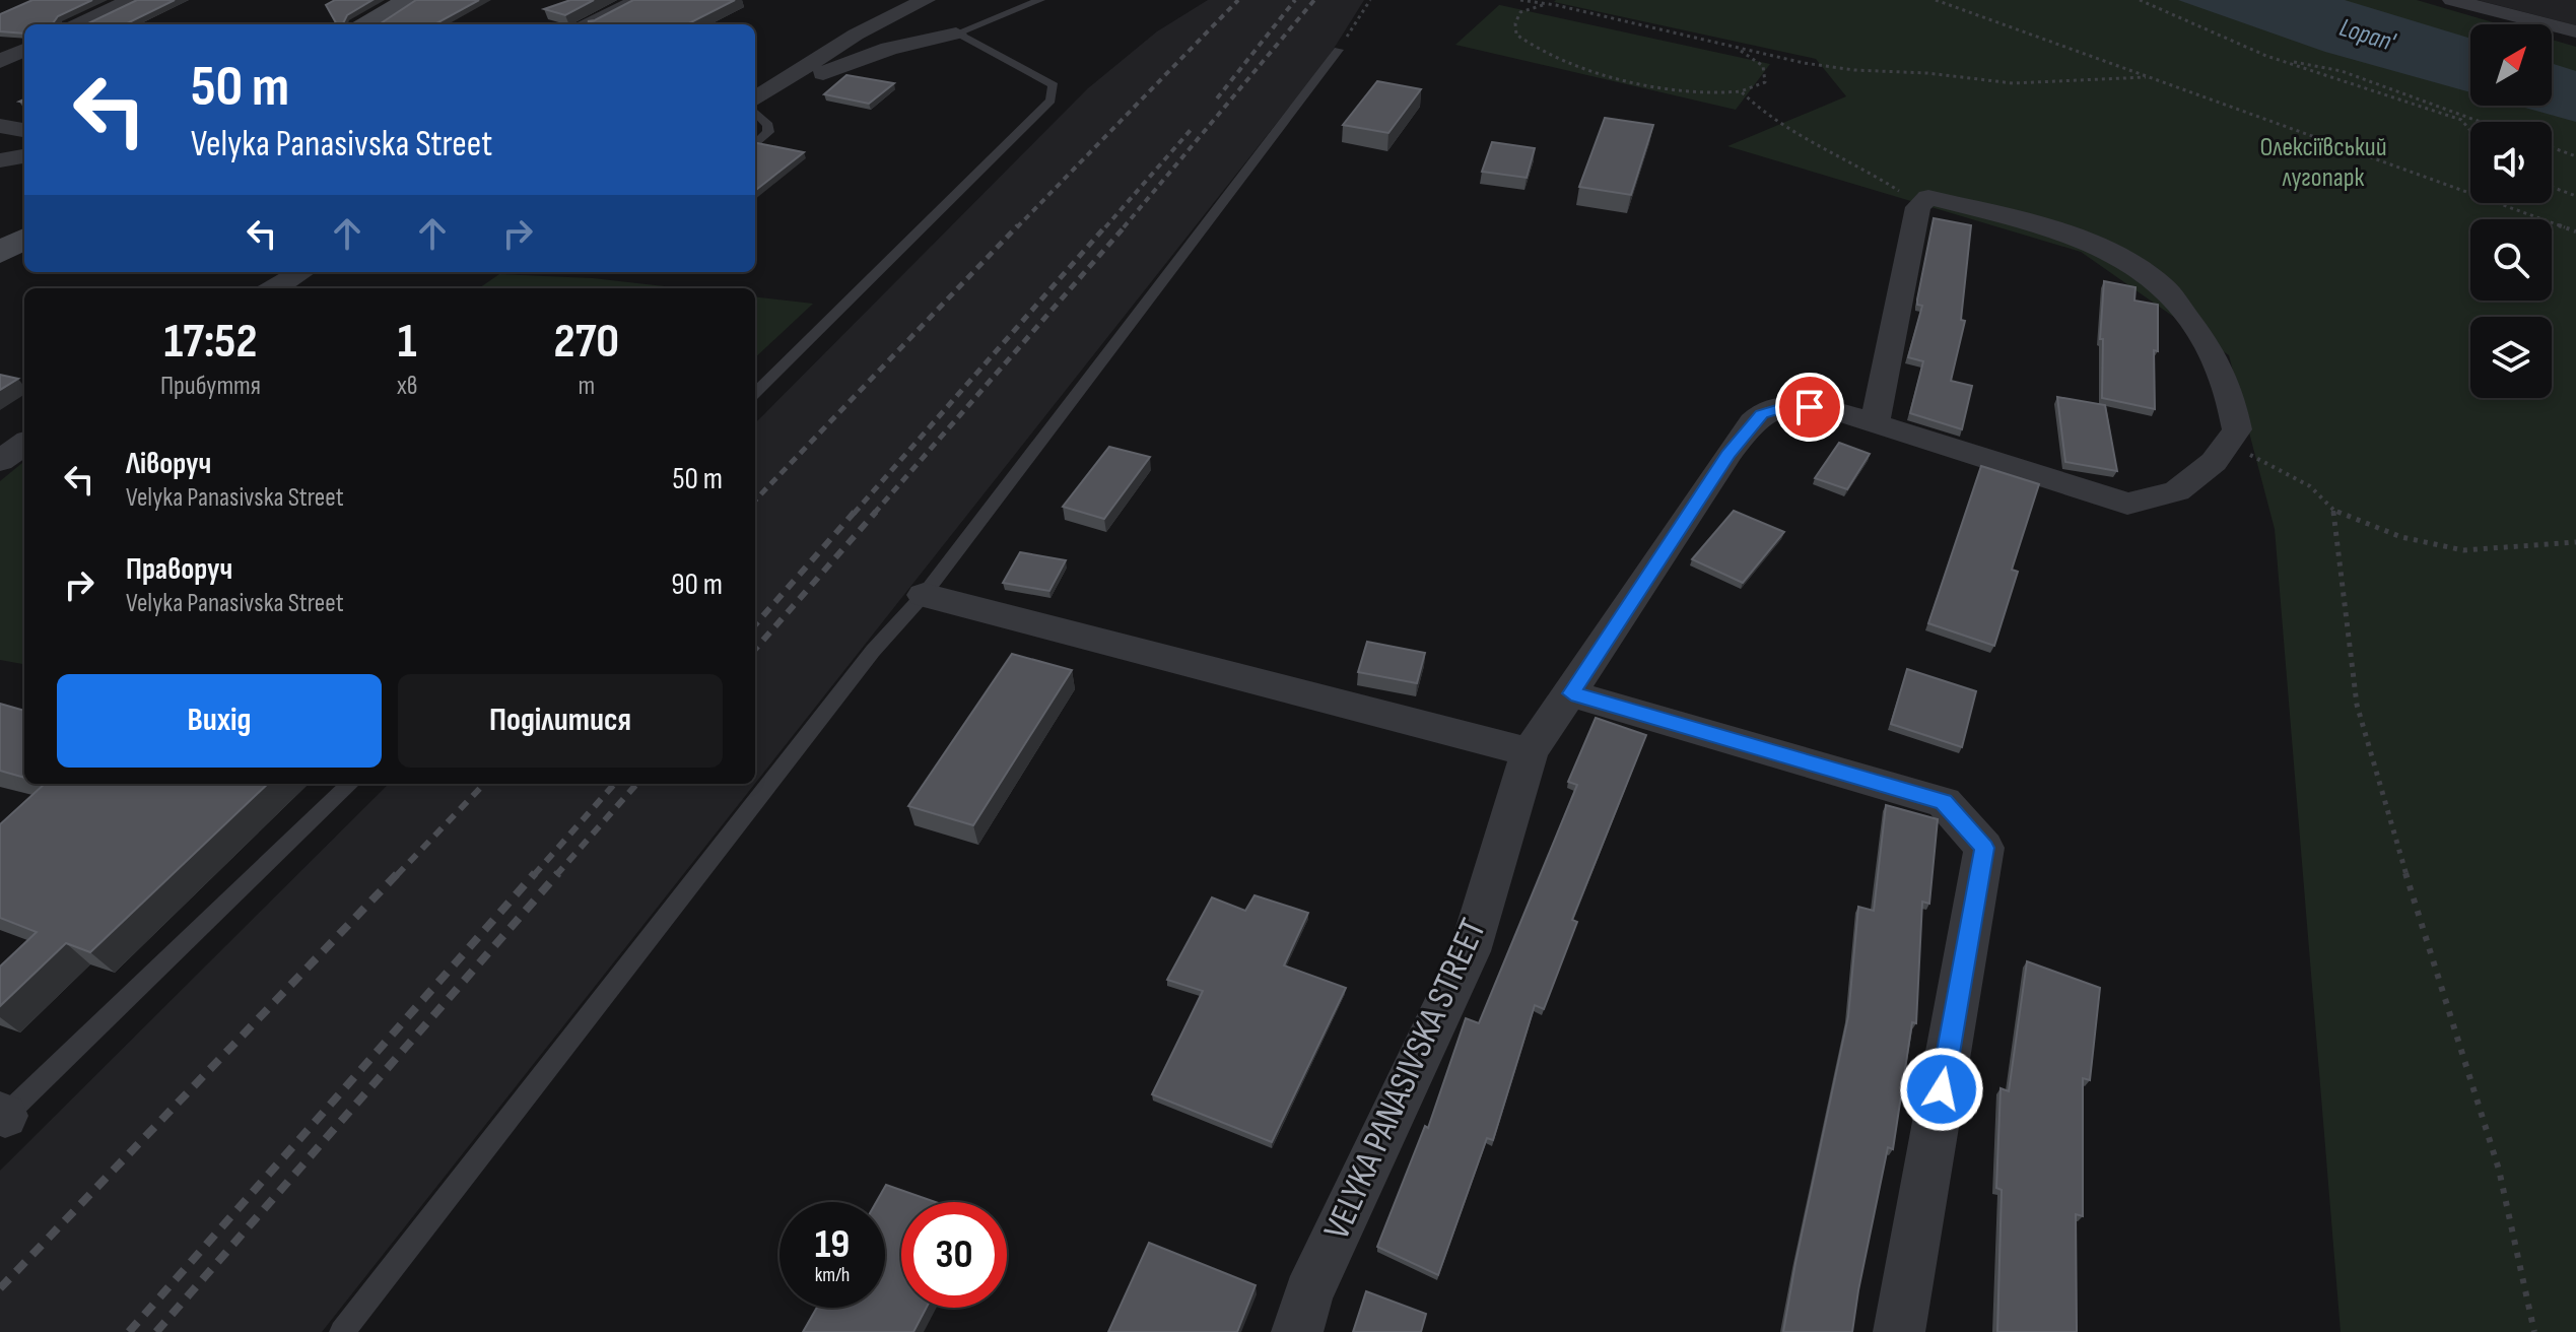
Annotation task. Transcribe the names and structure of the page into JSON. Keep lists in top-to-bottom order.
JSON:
{
  "streets": {
    "street": ["VELYKA PANASIVSKA STREET"]
  },
  "water": ["Lopan'"],
  "parks": ["Олексіївський лугопарк"],
  "north": "top right",
  "page": {
    "turn": ["50 m", "Velyka Panasivska Street"],
    "eta": [
      "17:52",
      "Прибуття",
      "1",
      "хв",
      "270",
      "m"
    ],
    "list": [
      {
        "name": "Ліворуч",
        "note": "Velyka Panasivska Street",
        "value": "50 m"
      },
      {
        "name": "Праворуч",
        "note": "Velyka Panasivska Street",
        "value": "90 m"
      }
    ],
    "buttons": ["Вихід", "Поділитися"],
    "speed": "19 km/h",
    "limit": "30"
  }
}
